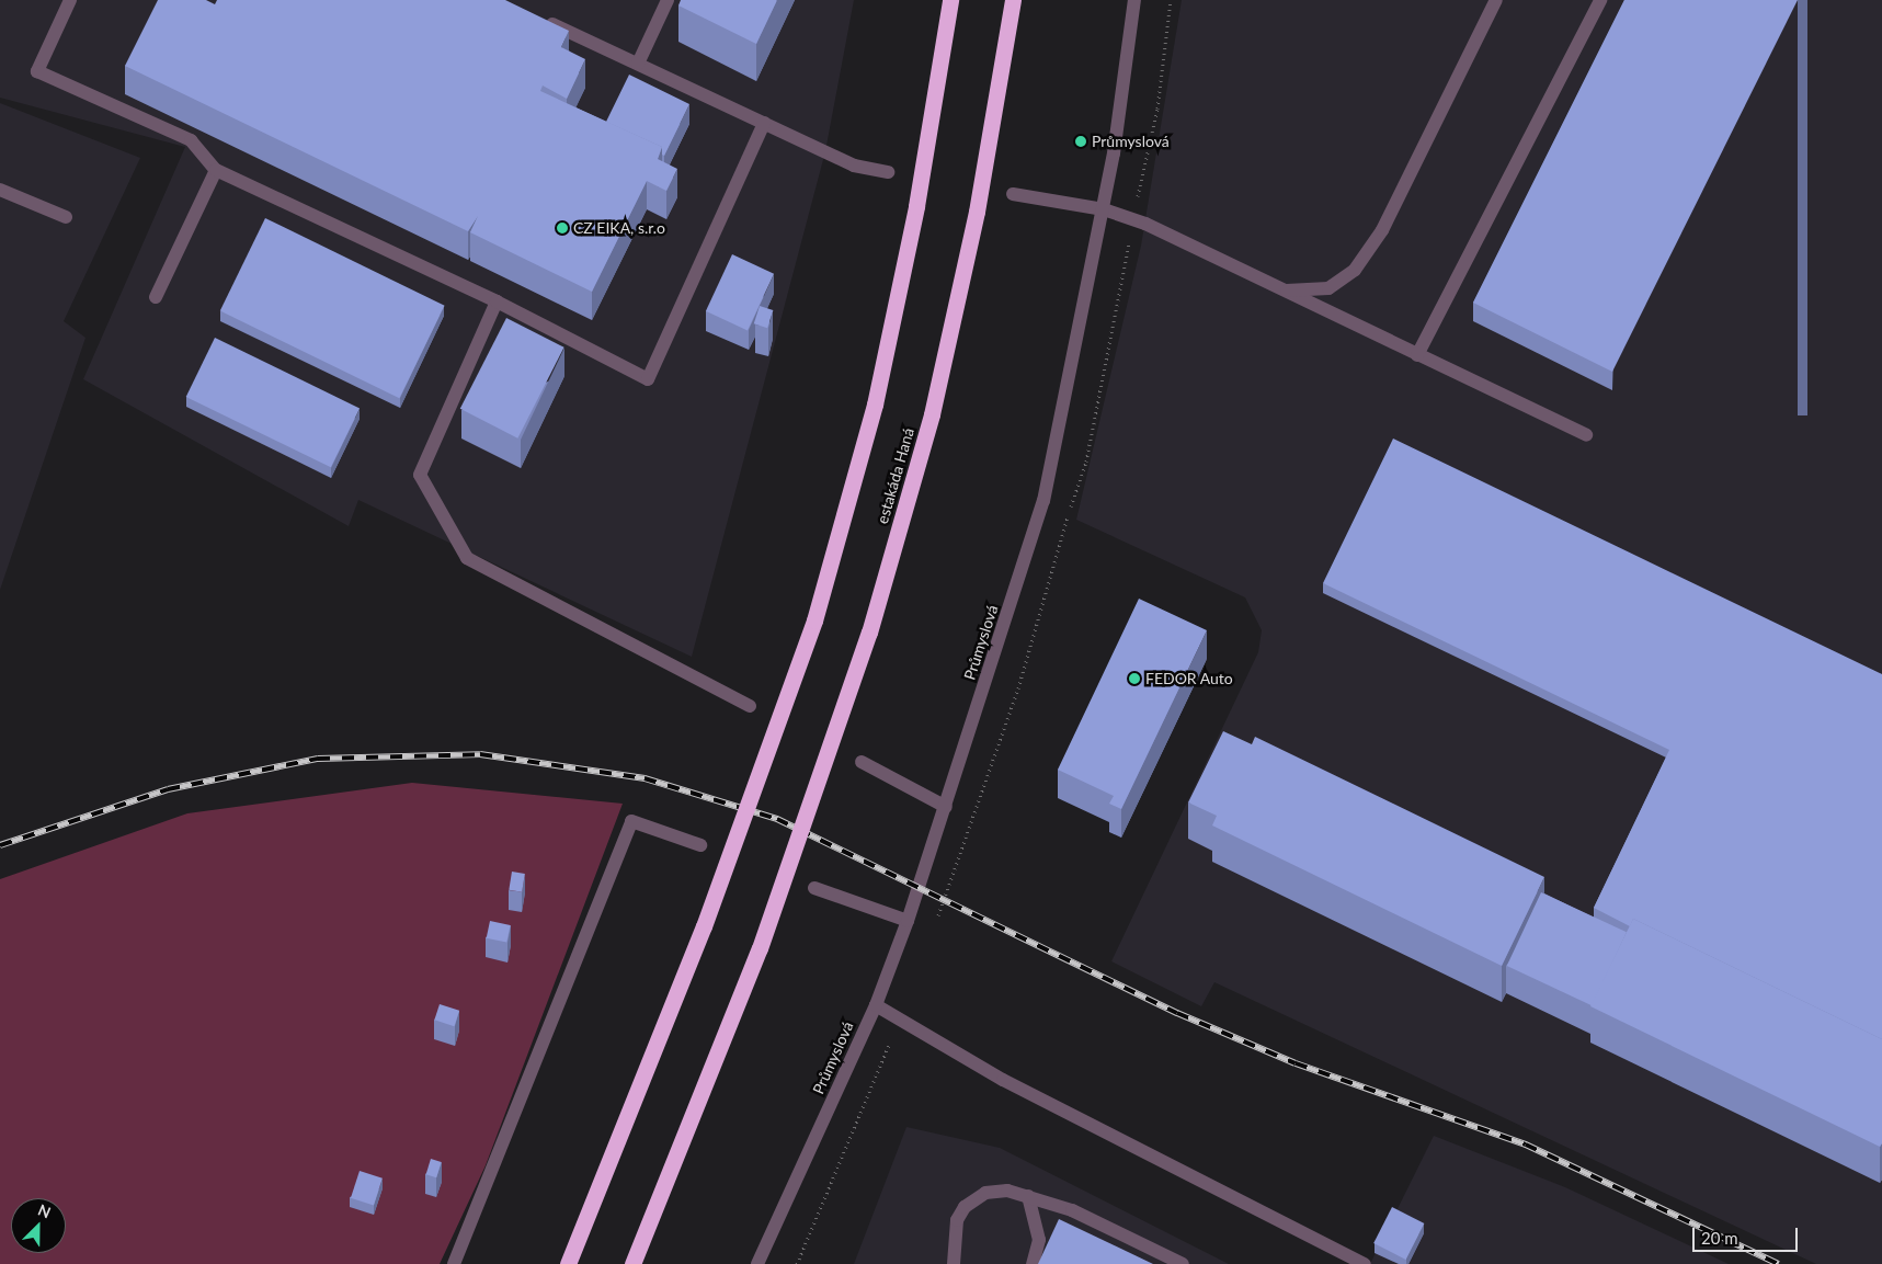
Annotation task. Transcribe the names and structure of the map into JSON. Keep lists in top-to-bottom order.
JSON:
{
  "streets": {
    "highway": ["estakáda Haná"],
    "street": ["Průmyslová"]
  },
  "places": ["Průmyslová", "CZ EIKA, s.r.o", "FEDOR Auto"],
  "scale_bar": "20 m",
  "north": "top right"
}
